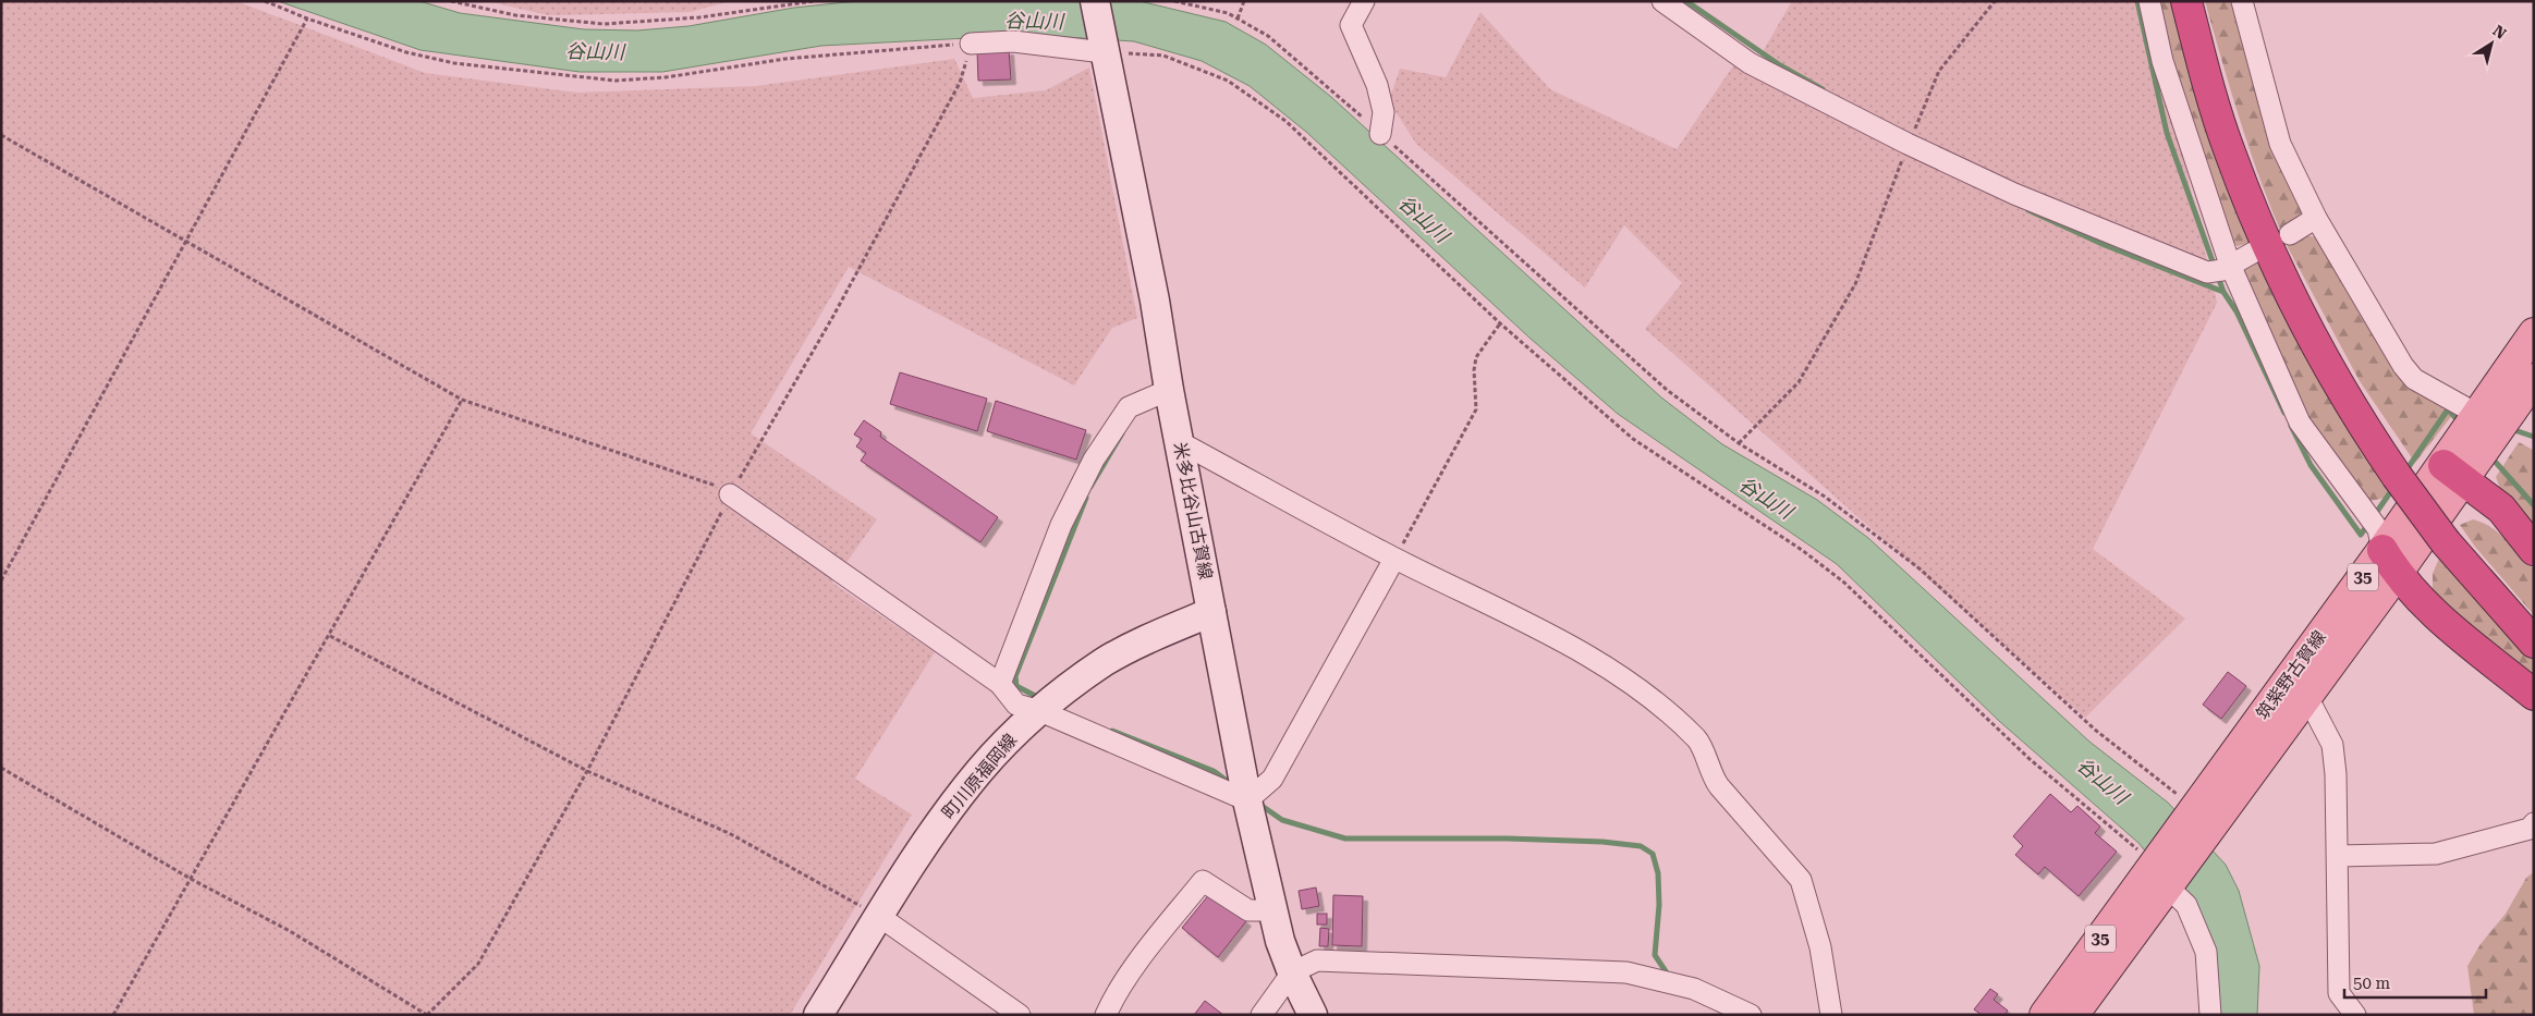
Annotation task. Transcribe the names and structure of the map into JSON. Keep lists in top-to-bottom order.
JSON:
{
  "streets": {
    "main road": [
      "米多比谷山古賀線",
      "35",
      "筑紫野古賀線",
      "町川原福岡線"
    ]
  },
  "crossings": [
    ["米多比谷山古賀線", "町川原福岡線"]
  ],
  "water": ["谷山川"],
  "scale_bar": "50 m",
  "north": "top right"
}
